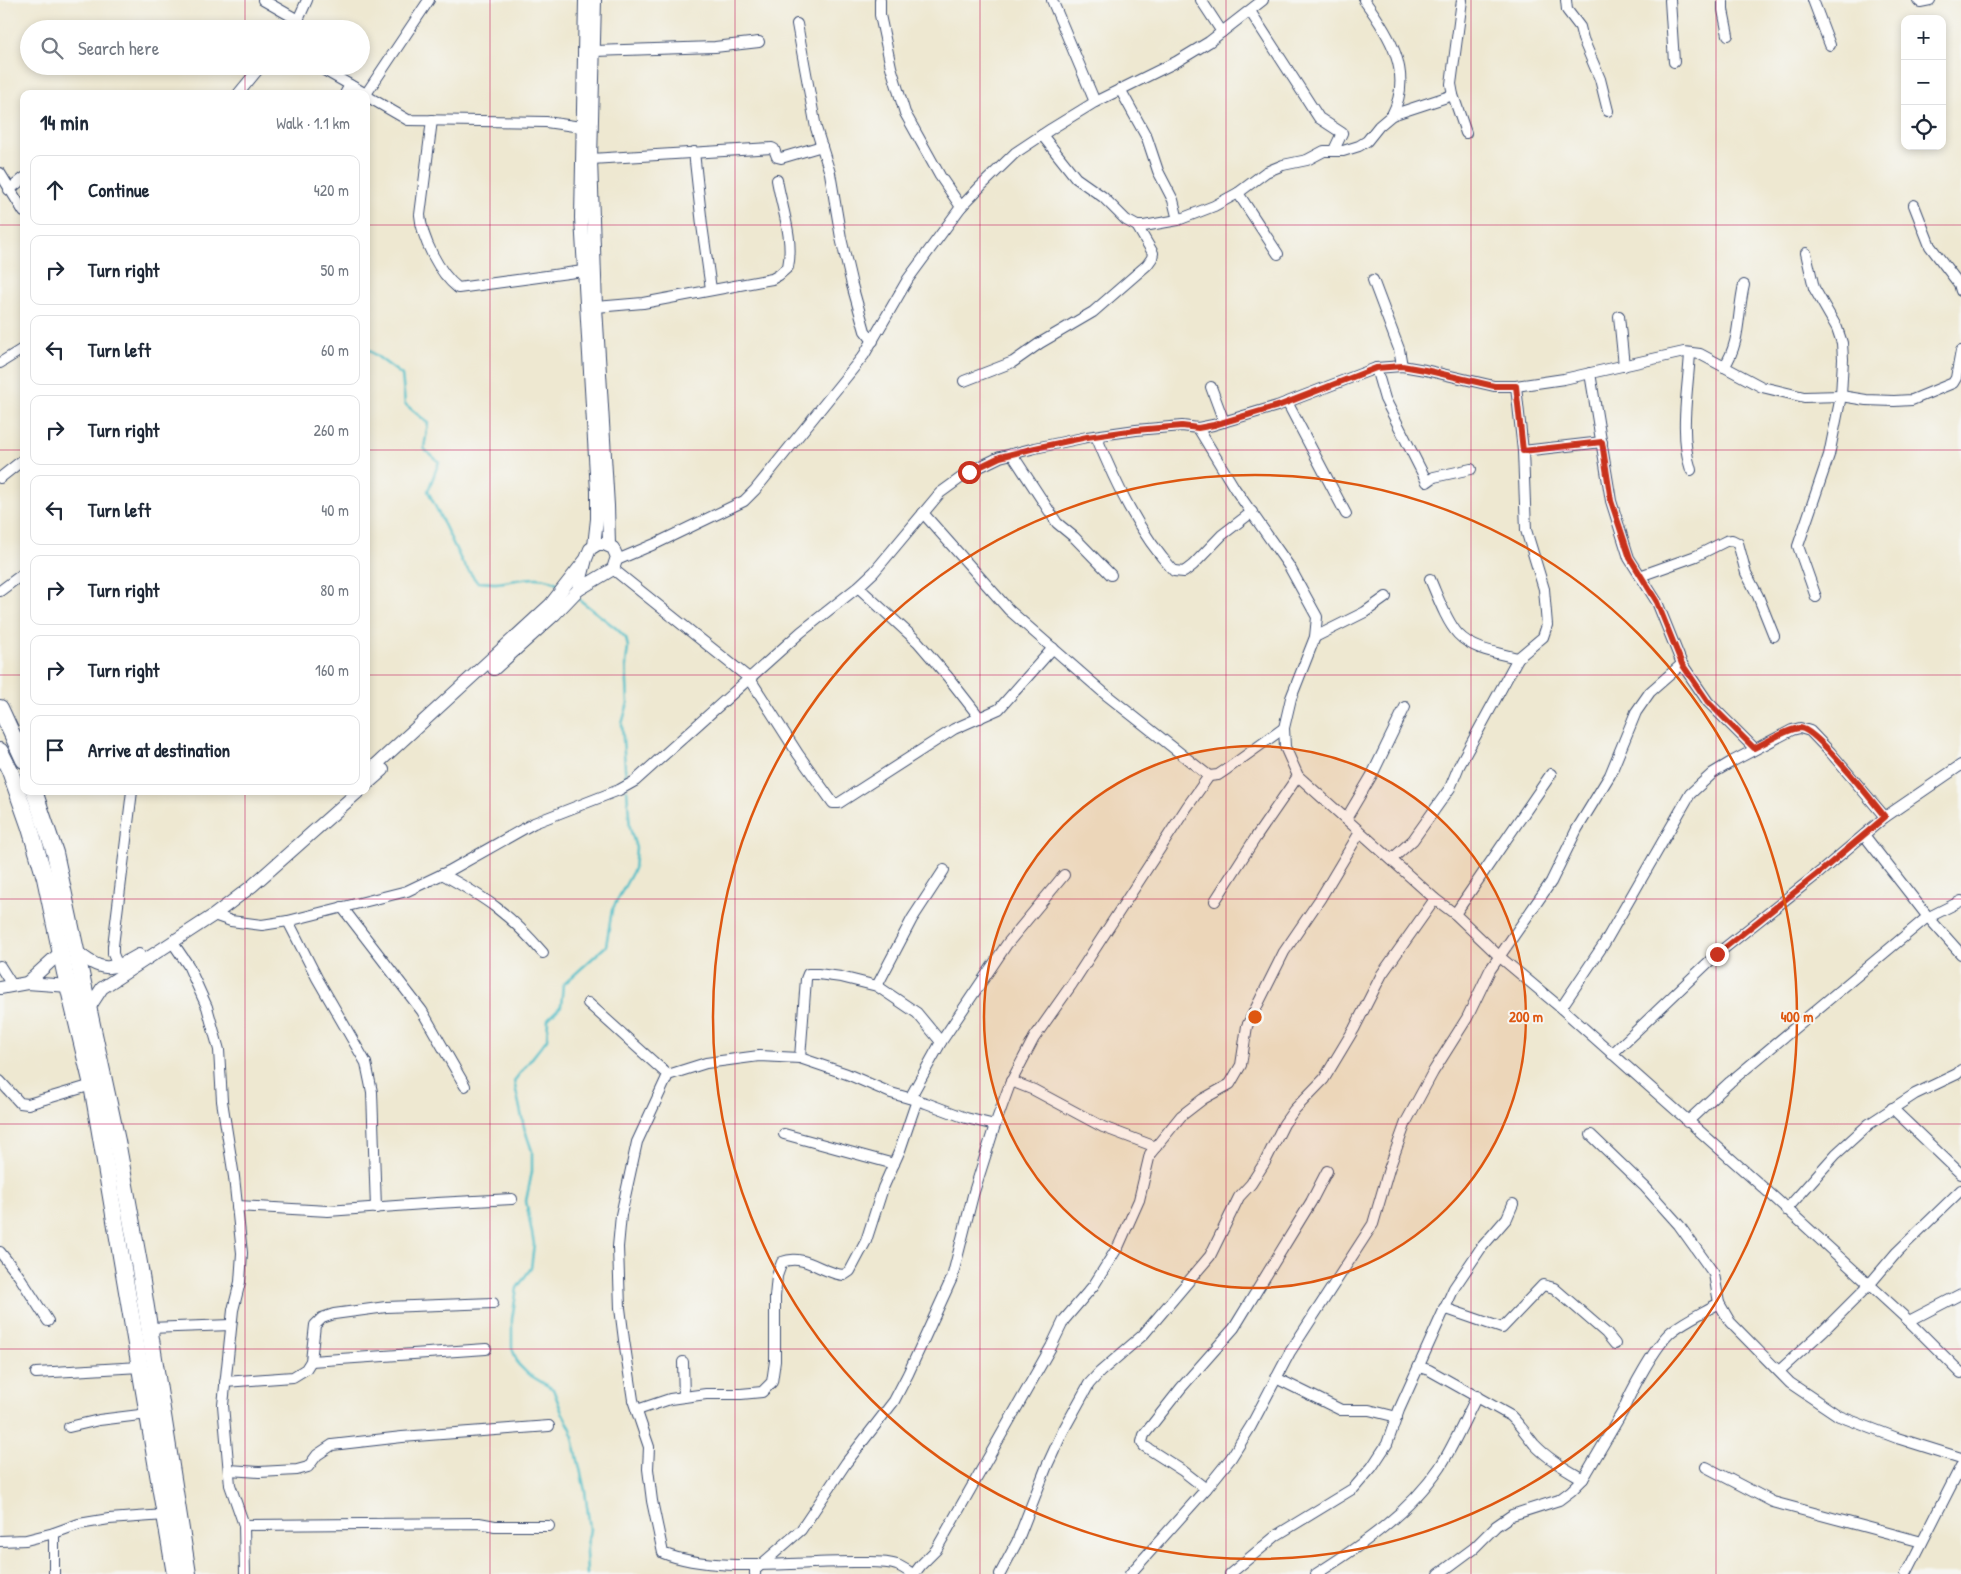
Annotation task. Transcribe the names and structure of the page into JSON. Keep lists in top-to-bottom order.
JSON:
{
  "page": {
    "map_buttons": ["+", "−"],
    "search": "Search here",
    "heading": ["14 min", "Walk · 1.1 km"],
    "list": [
      ["Continue", "420 m"],
      ["Turn right", "50 m"],
      ["Turn left", "60 m"],
      ["Turn right", "260 m"],
      ["Turn left", "40 m"],
      ["Turn right", "80 m"],
      ["Turn right", "160 m"],
      "Arrive at destination"
    ]
  },
  "rings": ["200 m", "400 m"]
}
